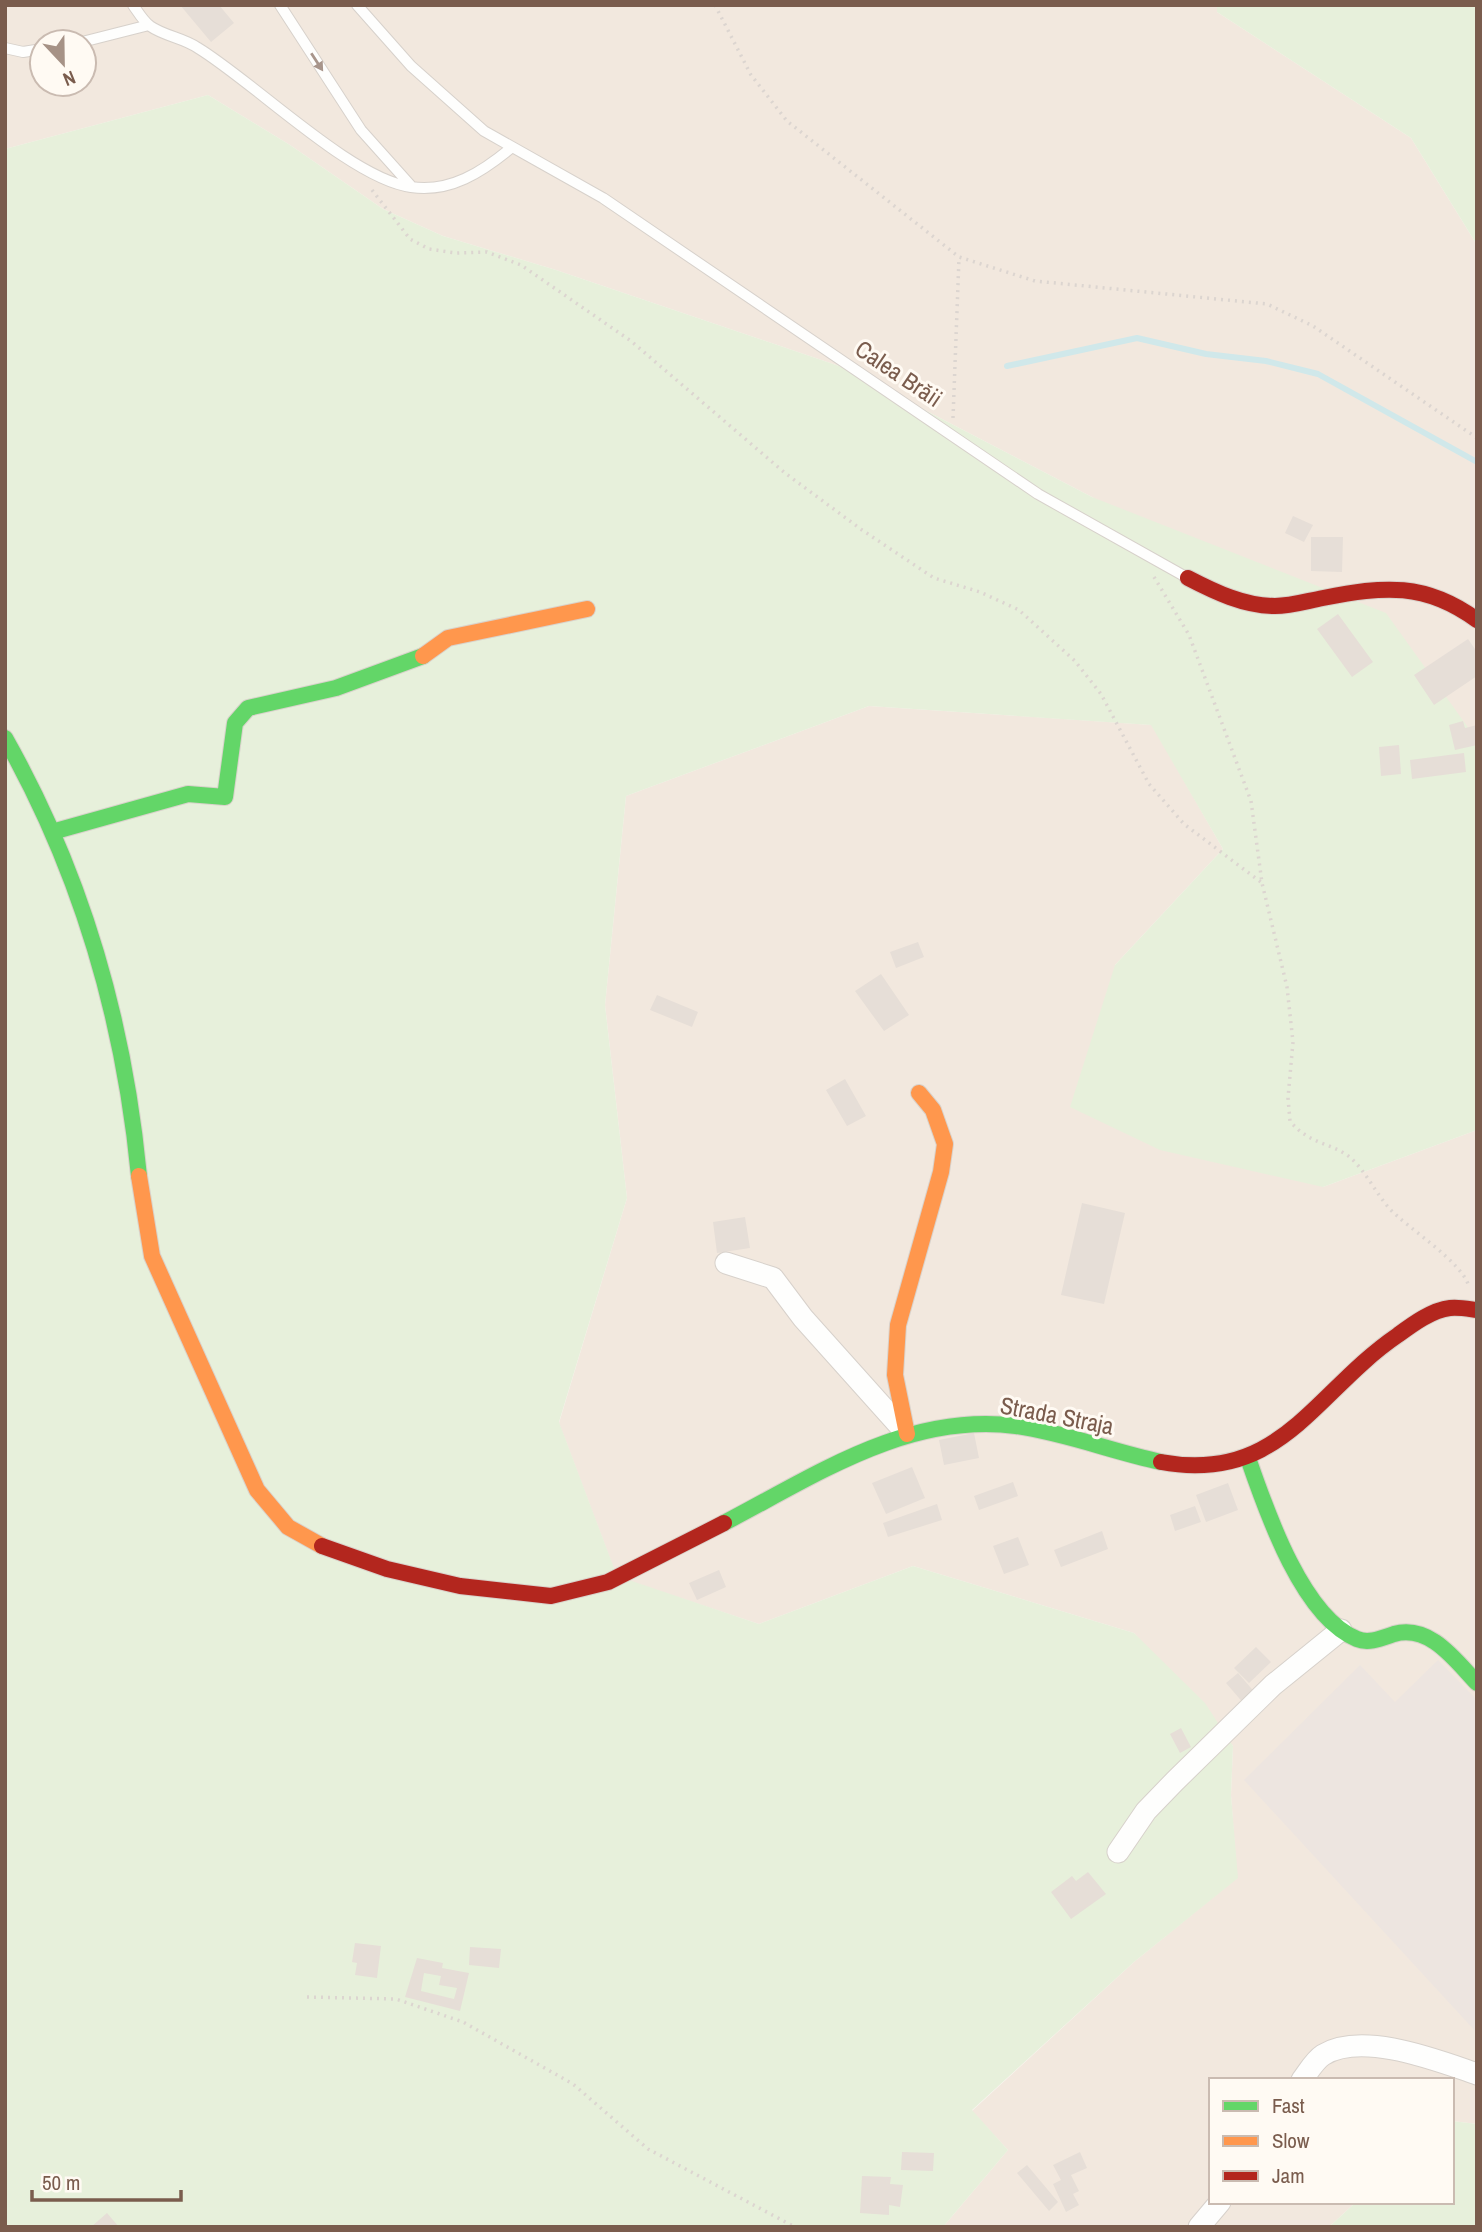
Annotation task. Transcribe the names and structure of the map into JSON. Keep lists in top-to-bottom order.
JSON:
{
  "streets": {
    "main road": ["Calea Brăii", "Strada Straja"]
  },
  "legend": ["Fast", "Slow", "Jam"],
  "scale_bar": "50 m",
  "north": "bottom"
}
